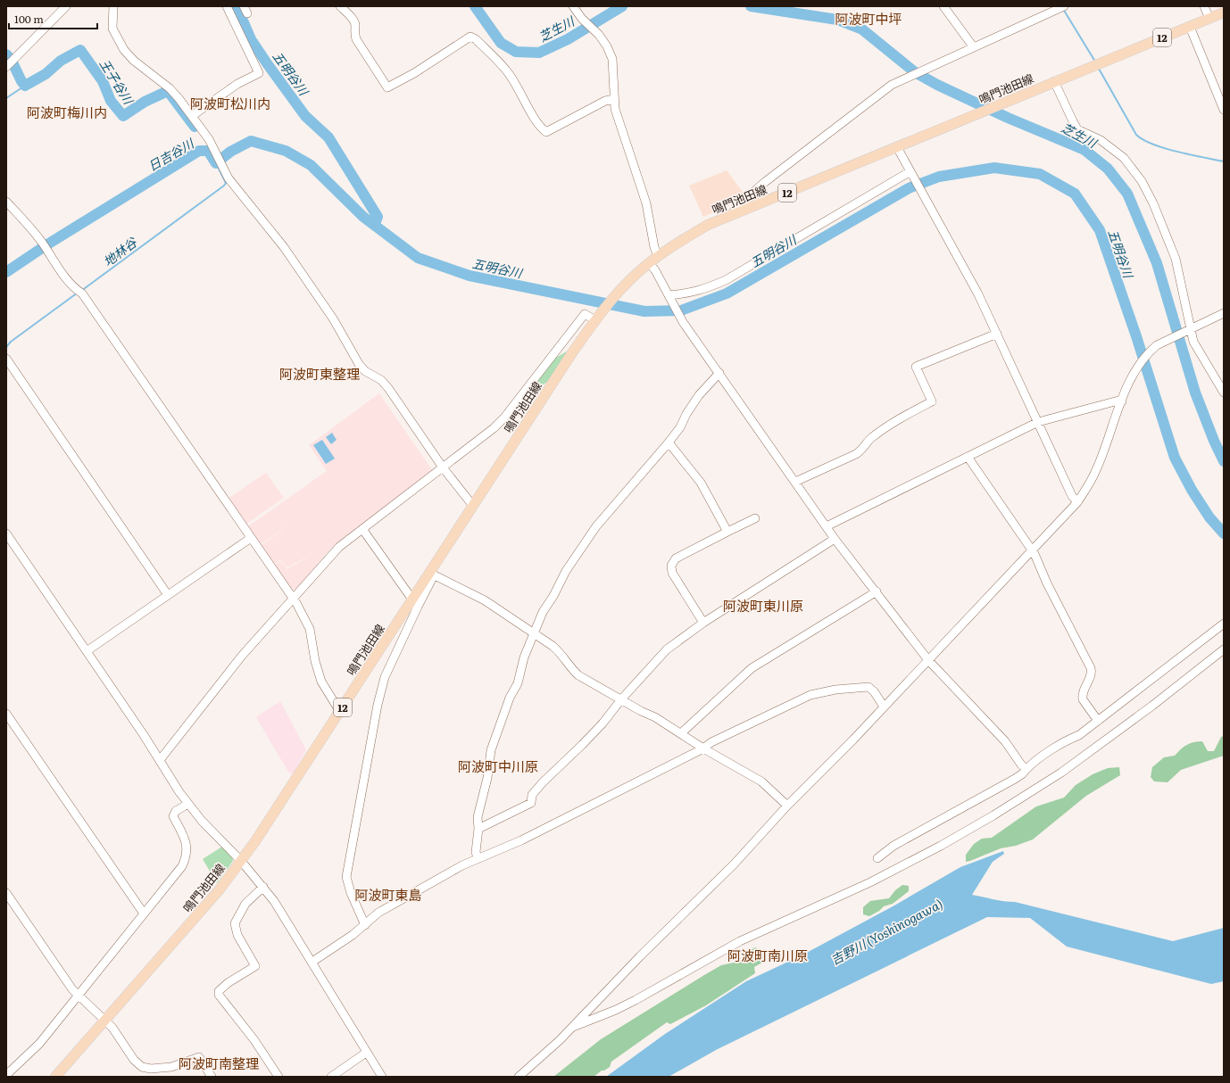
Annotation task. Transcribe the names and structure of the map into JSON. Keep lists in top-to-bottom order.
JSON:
{
  "streets": {
    "main road": ["12", "鳴門池田線"]
  },
  "districts": [
    "阿波町中坪",
    "阿波町松川内",
    "阿波町梅川内",
    "阿波町東整理",
    "阿波町東川原",
    "阿波町中川原",
    "阿波町東島",
    "阿波町南川原",
    "阿波町南整理"
  ],
  "water": [
    "芝生川",
    "五明谷川",
    "王子谷川",
    "日吉谷川",
    "地林谷",
    "吉野川 (Yoshinogawa)"
  ],
  "scale_bar": "100 m"
}
